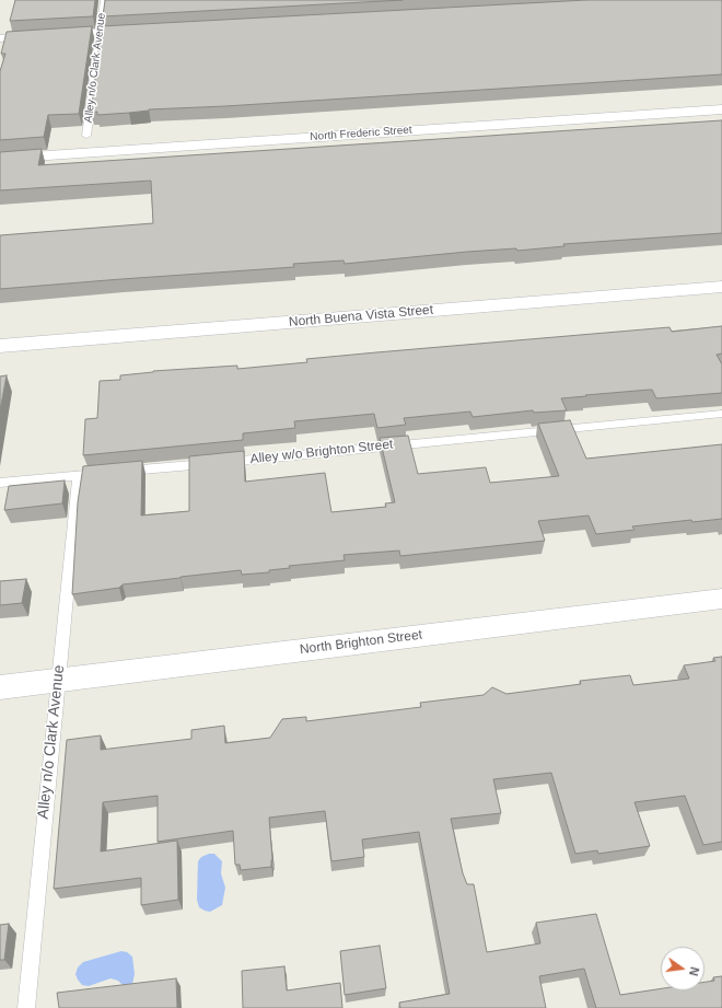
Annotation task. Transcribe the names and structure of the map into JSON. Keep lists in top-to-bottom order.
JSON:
{
  "streets": {
    "main road": ["North Buena Vista Street"],
    "street": ["North Frederic Street", "North Brighton Street"],
    "lane": ["Alley n/o Clark Avenue", "Alley w/o Brighton Street"]
  },
  "crossings": [
    ["Alley n/o Clark Avenue", "Alley w/o Brighton Street"],
    ["Alley n/o Clark Avenue", "North Brighton Street"]
  ],
  "north": "right"
}
